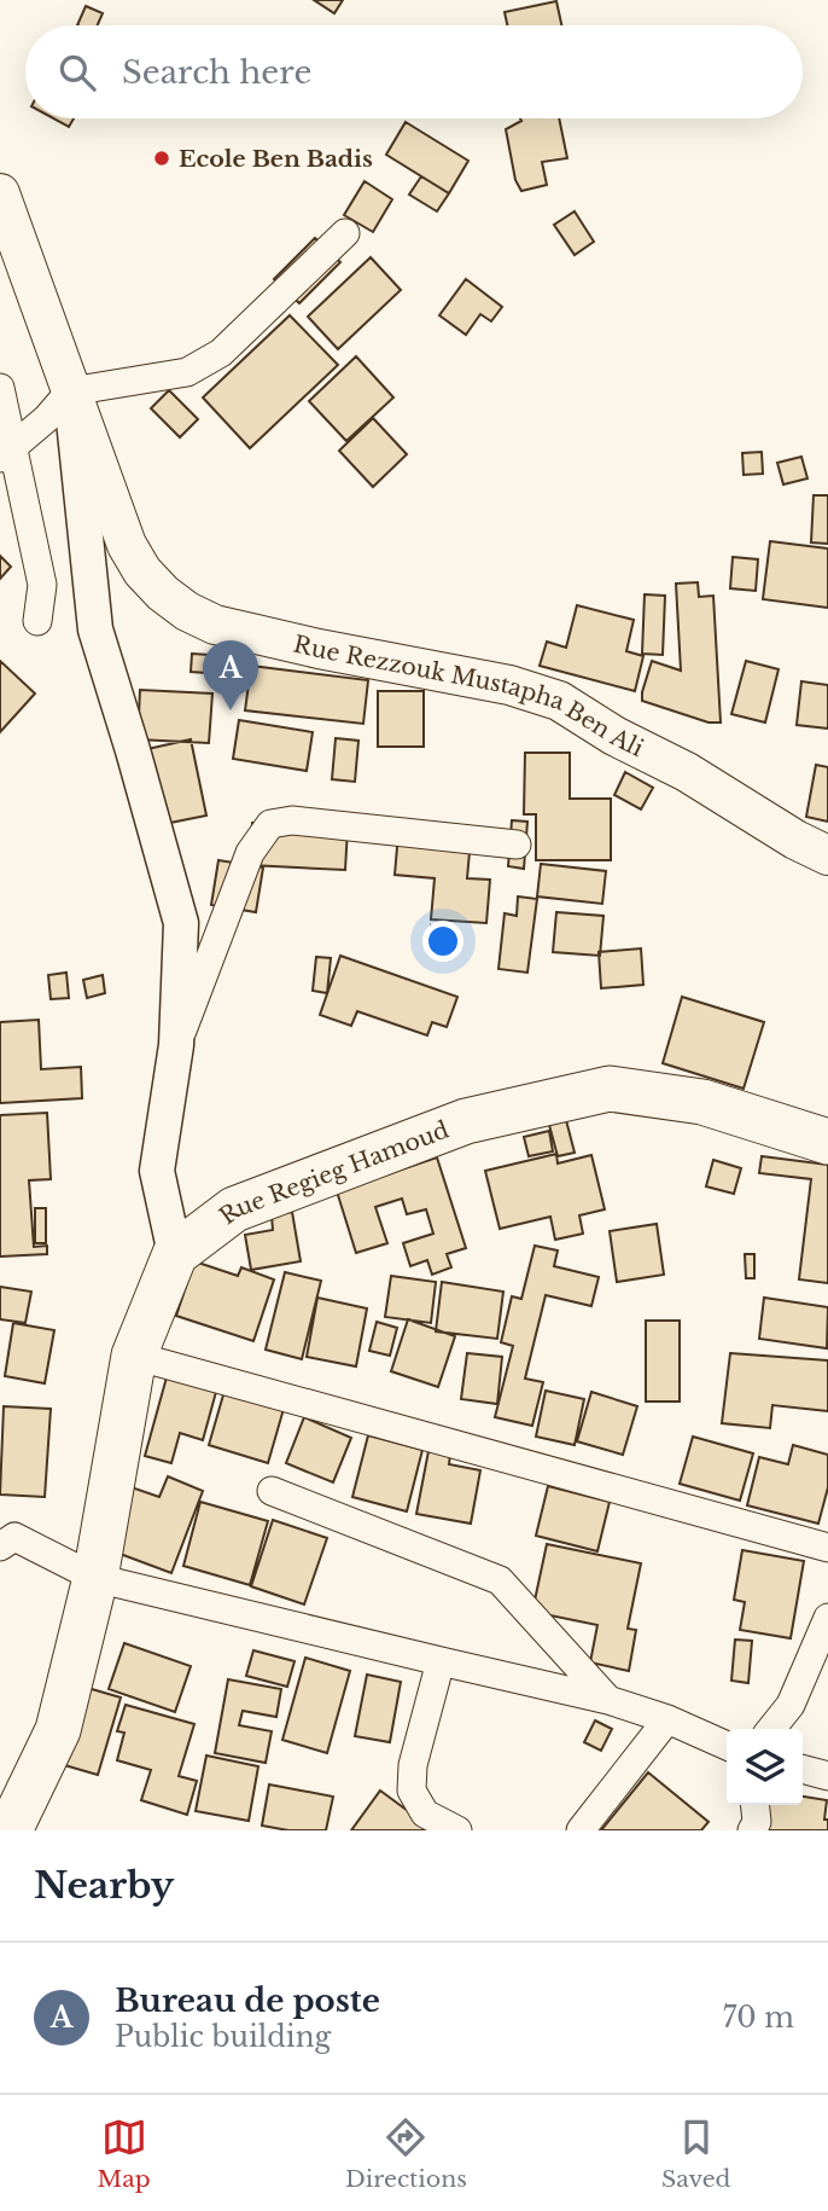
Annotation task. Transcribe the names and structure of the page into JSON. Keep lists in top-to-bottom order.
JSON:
{
  "streets": {
    "main road": ["Rue Rezzouk Mustapha Ben Ali", "Rue Regieg Hamoud"]
  },
  "places": ["Ecole Ben Badis"],
  "page": {
    "search": "Search here",
    "pins": "A",
    "heading": "Nearby",
    "list": [
      {
        "mark": "A",
        "name": "Bureau de poste",
        "note": "Public building",
        "value": "70 m"
      }
    ],
    "nav": ["Map", "Directions", "Saved"]
  }
}
